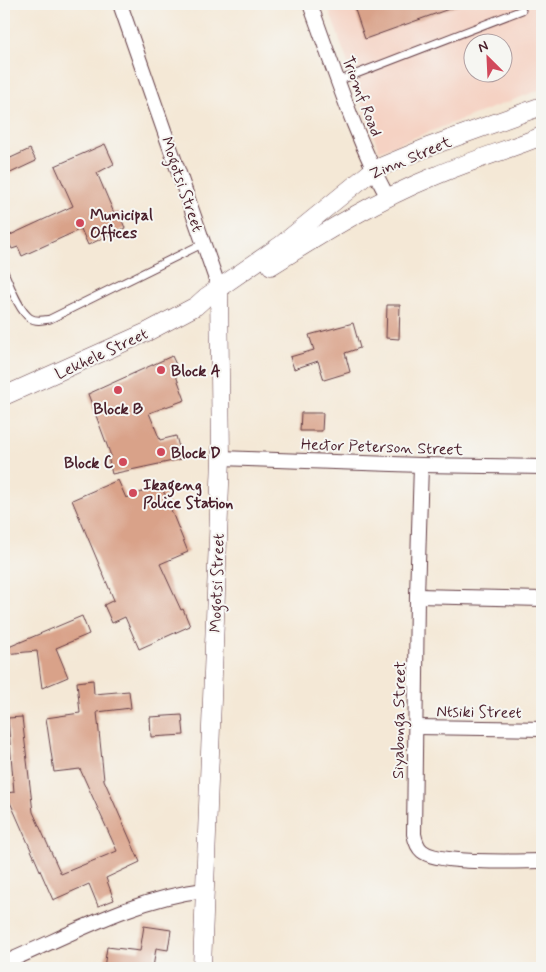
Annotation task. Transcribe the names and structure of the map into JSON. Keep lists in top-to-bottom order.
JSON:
{
  "streets": {
    "street": [
      "Triomf Road",
      "Zinn Street",
      "Mogotsi Street",
      "Lekhele Street",
      "Hector Peterson Street",
      "Ntsiki Street",
      "Siyabonga Street"
    ]
  },
  "crossings": [
    ["Triomf Road", "Zinn Street"],
    ["Zinn Street", "Mogotsi Street"],
    ["Zinn Street", "Lekhele Street"],
    ["Mogotsi Street", "Lekhele Street"],
    ["Mogotsi Street", "Hector Peterson Street"],
    ["Hector Peterson Street", "Siyabonga Street"],
    ["Ntsiki Street", "Siyabonga Street"]
  ],
  "places": [
    "Municipal Offices",
    "Block A",
    "Block B",
    "Block D",
    "Block C",
    "Ikageng Police Station"
  ],
  "north": "top left"
}
